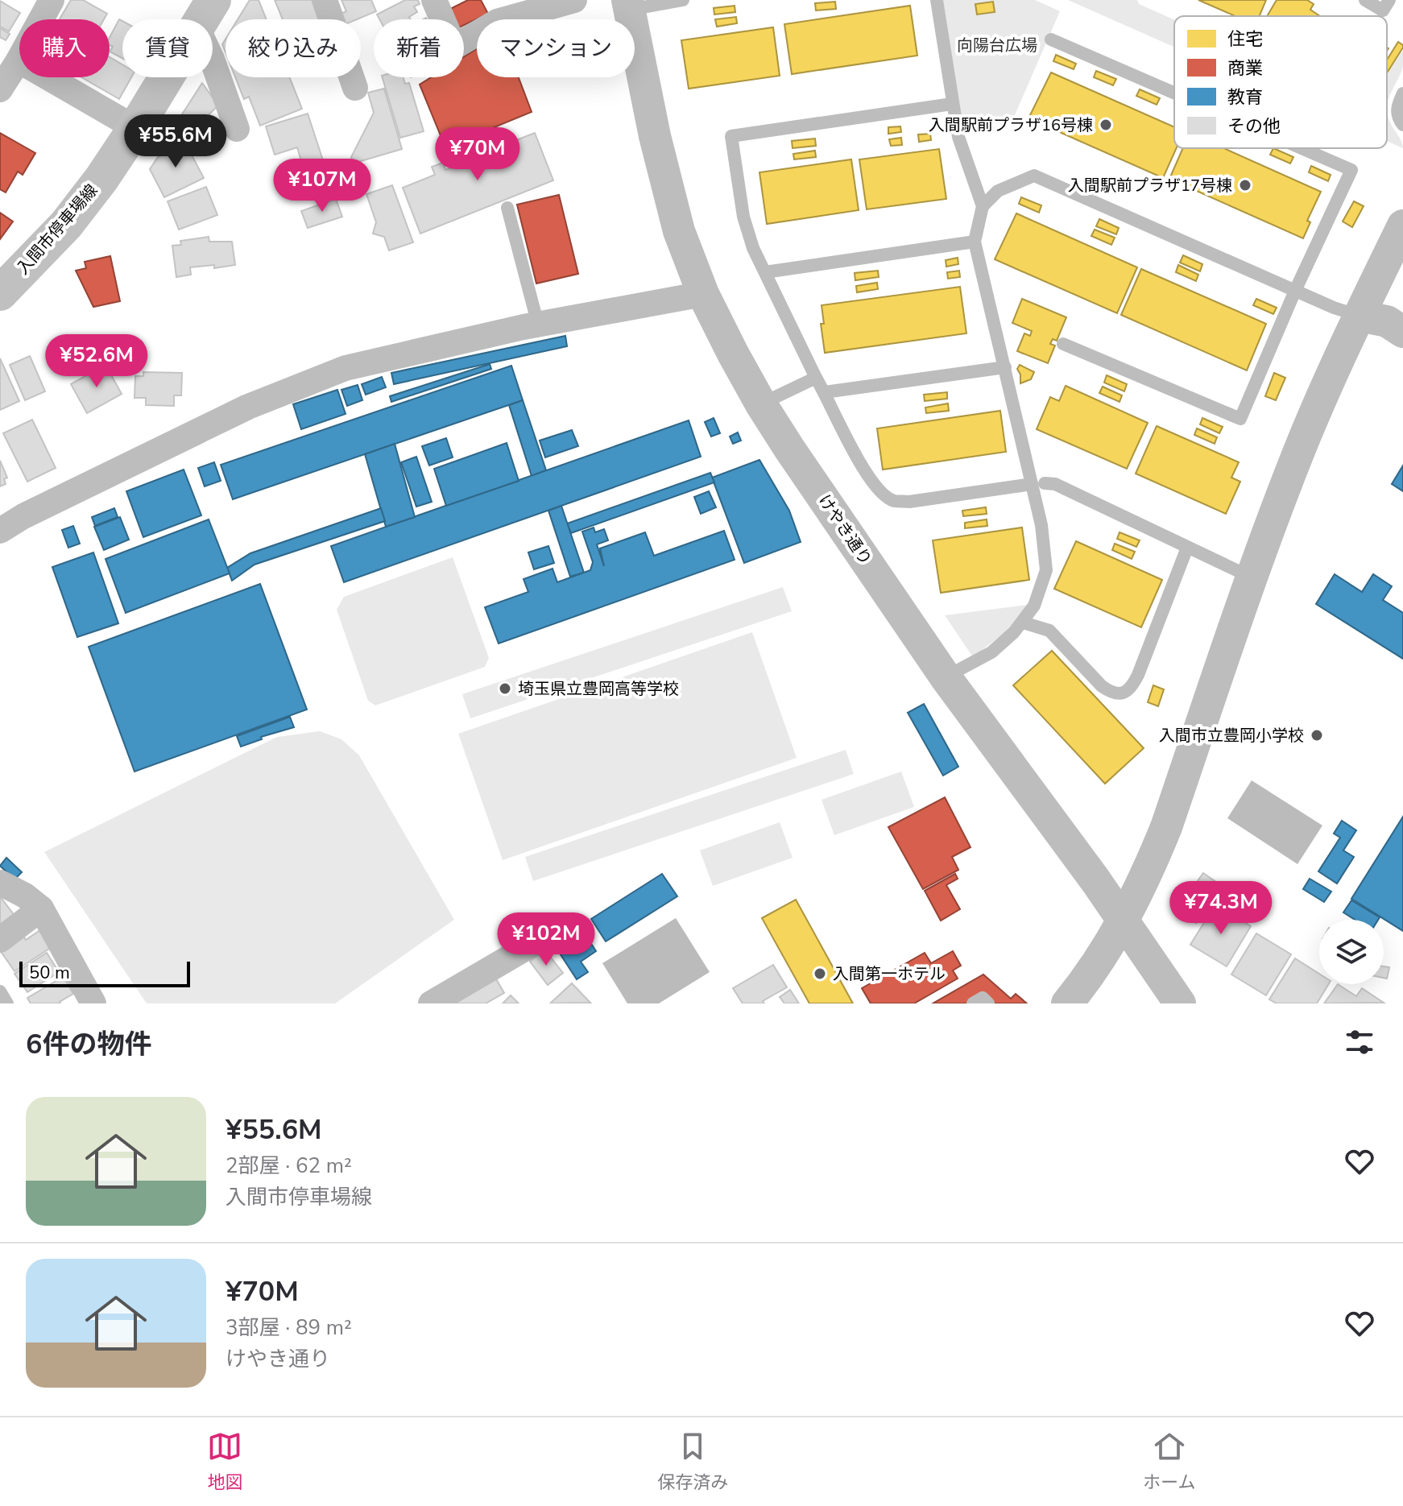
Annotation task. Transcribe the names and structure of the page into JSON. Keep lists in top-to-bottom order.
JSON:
{
  "streets": {
    "main road": ["入間市停車場線"],
    "street": ["けやき通り"]
  },
  "parks": ["向陽台広場"],
  "places": [
    "入間駅前プラザ16号棟",
    "入間駅前プラザ17号棟",
    "埼玉県立豊岡高等学校",
    "入間市立豊岡小学校",
    "入間第一ホテル"
  ],
  "legend": [
    "住宅",
    "商業",
    "教育",
    "その他"
  ],
  "scale_bar": "50 m",
  "page": {
    "chip": [
      "購入",
      "賃貸",
      "絞り込み",
      "新着",
      "マンション"
    ],
    "price": [
      "¥55.6M",
      "¥70M",
      "¥107M",
      "¥52.6M",
      "¥74.3M",
      "¥102M"
    ],
    "scale": "50 m",
    "heading": "6件の物件",
    "list": [
      {
        "name": "¥55.6M",
        "note": "2部屋 · 62 m² · 入間市停車場線"
      },
      {
        "name": "¥70M",
        "note": "3部屋 · 89 m² · けやき通り"
      }
    ],
    "tabs": ["地図", "保存済み", "ホーム"]
  }
}
